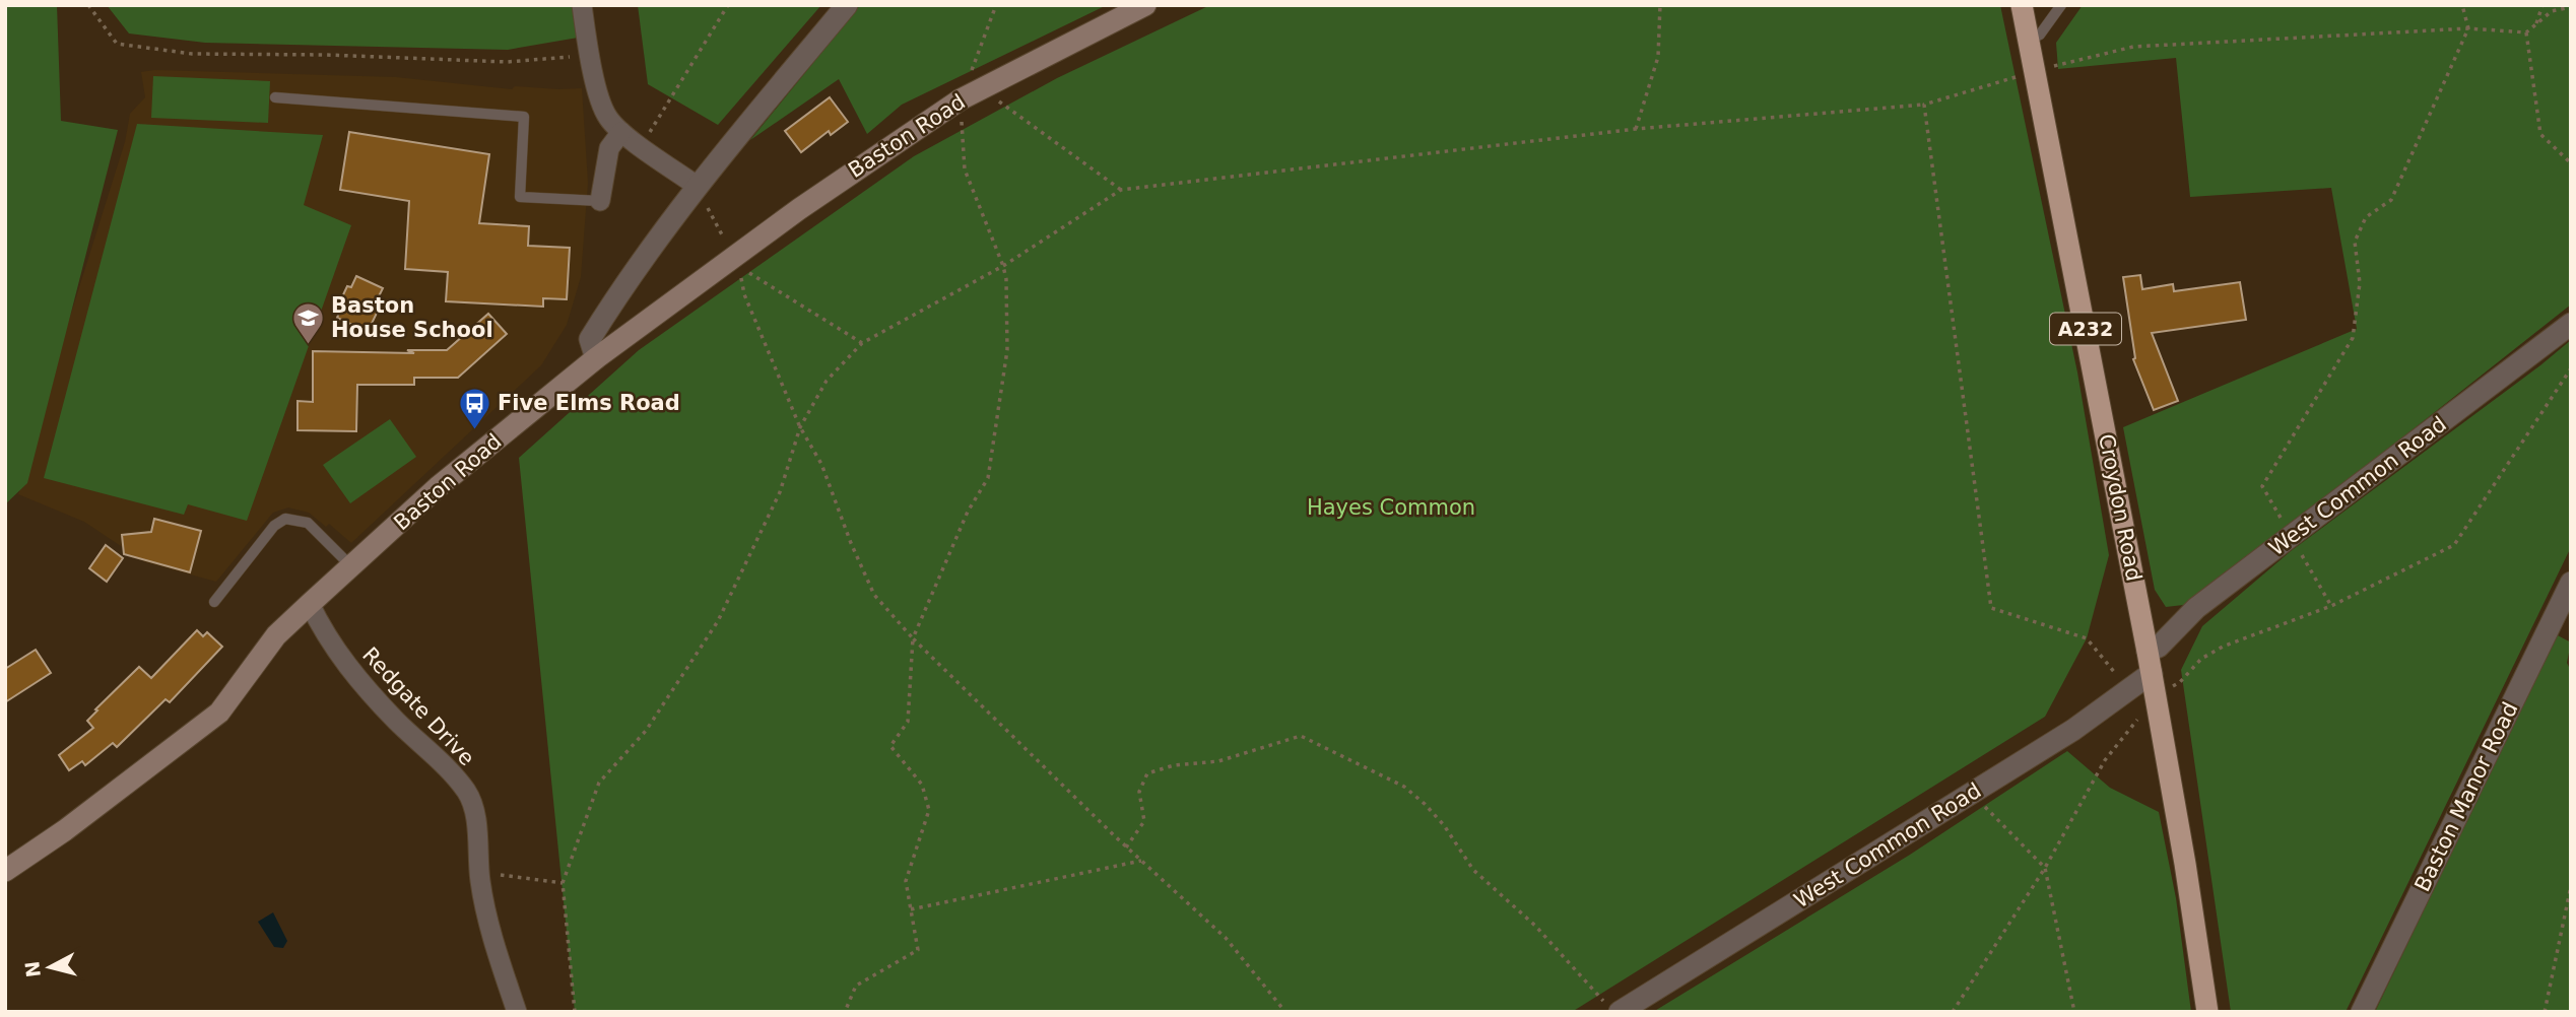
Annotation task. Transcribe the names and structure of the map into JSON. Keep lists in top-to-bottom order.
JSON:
{
  "streets": {
    "highway": ["A232", "Croydon Road"],
    "main road": ["Baston Road"],
    "street": ["West Common Road", "Redgate Drive", "Baston Manor Road"]
  },
  "crossings": [
    ["Baston Road", "Redgate Drive"],
    ["West Common Road", "Croydon Road"]
  ],
  "parks": ["Hayes Common"],
  "places": {
    "school or university": ["Baston House School"],
    "bus stop": ["Five Elms Road"]
  },
  "north": "left"
}
